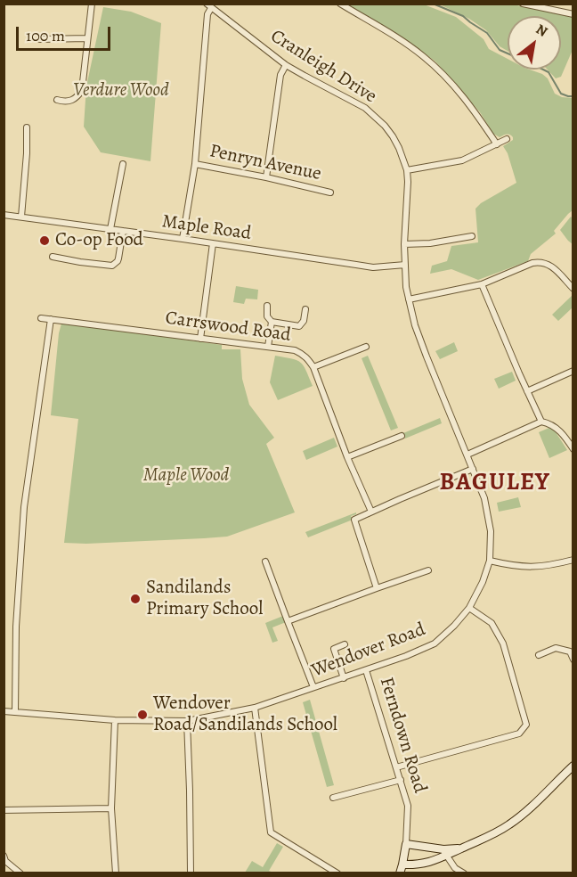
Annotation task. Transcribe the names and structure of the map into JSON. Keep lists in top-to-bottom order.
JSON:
{
  "streets": {
    "main road": ["Ferndown Road"],
    "street": [
      "Cranleigh Drive",
      "Penryn Avenue",
      "Maple Road",
      "Carrswood Road",
      "Wendover Road"
    ]
  },
  "crossings": [
    ["Cranleigh Drive", "Maple Road"],
    ["Cranleigh Drive", "Wendover Road"],
    ["Maple Road", "Wendover Road"],
    ["Wendover Road", "Ferndown Road"]
  ],
  "districts": ["BAGULEY"],
  "parks": ["Verdure Wood", "Maple Wood"],
  "places": ["Co-op Food", "Sandilands Primary School", "Wendover Road/Sandilands School"],
  "scale_bar": "100 m",
  "north": "top right"
}
